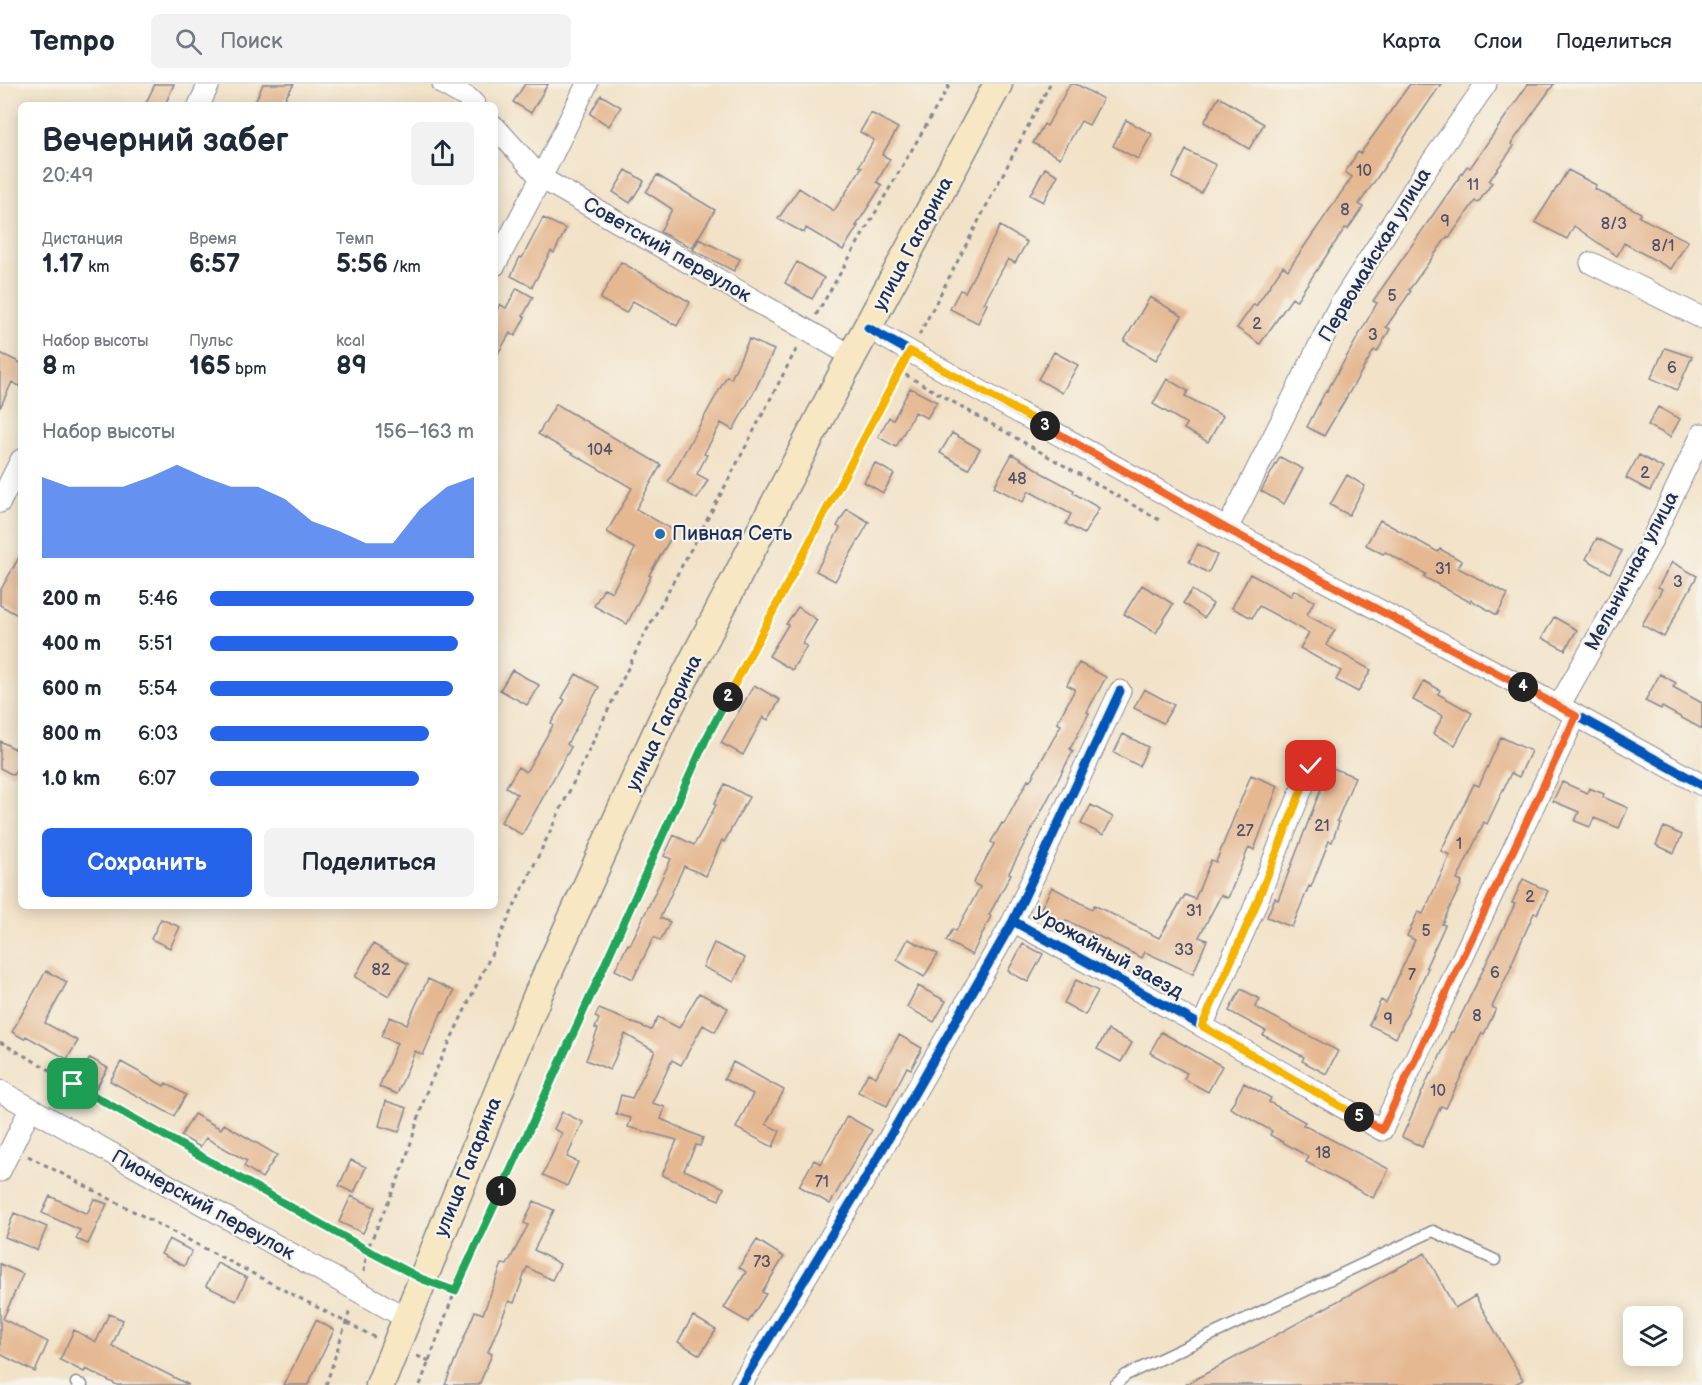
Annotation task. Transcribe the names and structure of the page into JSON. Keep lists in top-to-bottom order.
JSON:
{
  "streets": {
    "main road": ["улица Гагарина"],
    "street": [
      "Советский переулок",
      "Первомайская улица",
      "Мельничная улица",
      "Урожайный заезд",
      "Пионерский переулок"
    ]
  },
  "crossings": [
    ["улица Гагарина", "Советский переулок"],
    ["улица Гагарина", "Пионерский переулок"],
    ["Мельничная улица", "Урожайный заезд"]
  ],
  "places": ["Пивная Сеть"],
  "house_numbers": [
    "10",
    "11",
    "8",
    "9",
    "8/3",
    "8/1",
    "5",
    "2",
    "3",
    "6",
    "104",
    "2",
    "48",
    "31",
    "3",
    "21",
    "27",
    "1",
    "2",
    "31",
    "5",
    "33",
    "82",
    "6",
    "7",
    "8",
    "9",
    "10",
    "18",
    "71",
    "73"
  ],
  "page": {
    "header": "Tempo",
    "search": "Поиск",
    "nav": ["Карта", "Слои", "Поделиться"],
    "heading": ["Вечерний забег", "20:49"],
    "stats": [
      ["Дистанция", "1.17 km"],
      ["Время", "6:57"],
      ["Темп", "5:56 /km"],
      ["Набор высоты", "8 m"],
      ["Пульс", "165 bpm"],
      ["kcal", "89"]
    ],
    "chart": ["Набор высоты", "156–163 m"],
    "pins": [
      "3",
      "4",
      "2",
      "5",
      "1"
    ],
    "list": [
      {
        "name": "200 m",
        "note": "5:46"
      },
      {
        "name": "400 m",
        "note": "5:51"
      },
      {
        "name": "600 m",
        "note": "5:54"
      },
      {
        "name": "800 m",
        "note": "6:03"
      },
      {
        "name": "1.0 km",
        "note": "6:07"
      }
    ],
    "buttons": ["Сохранить", "Поделиться"]
  }
}
